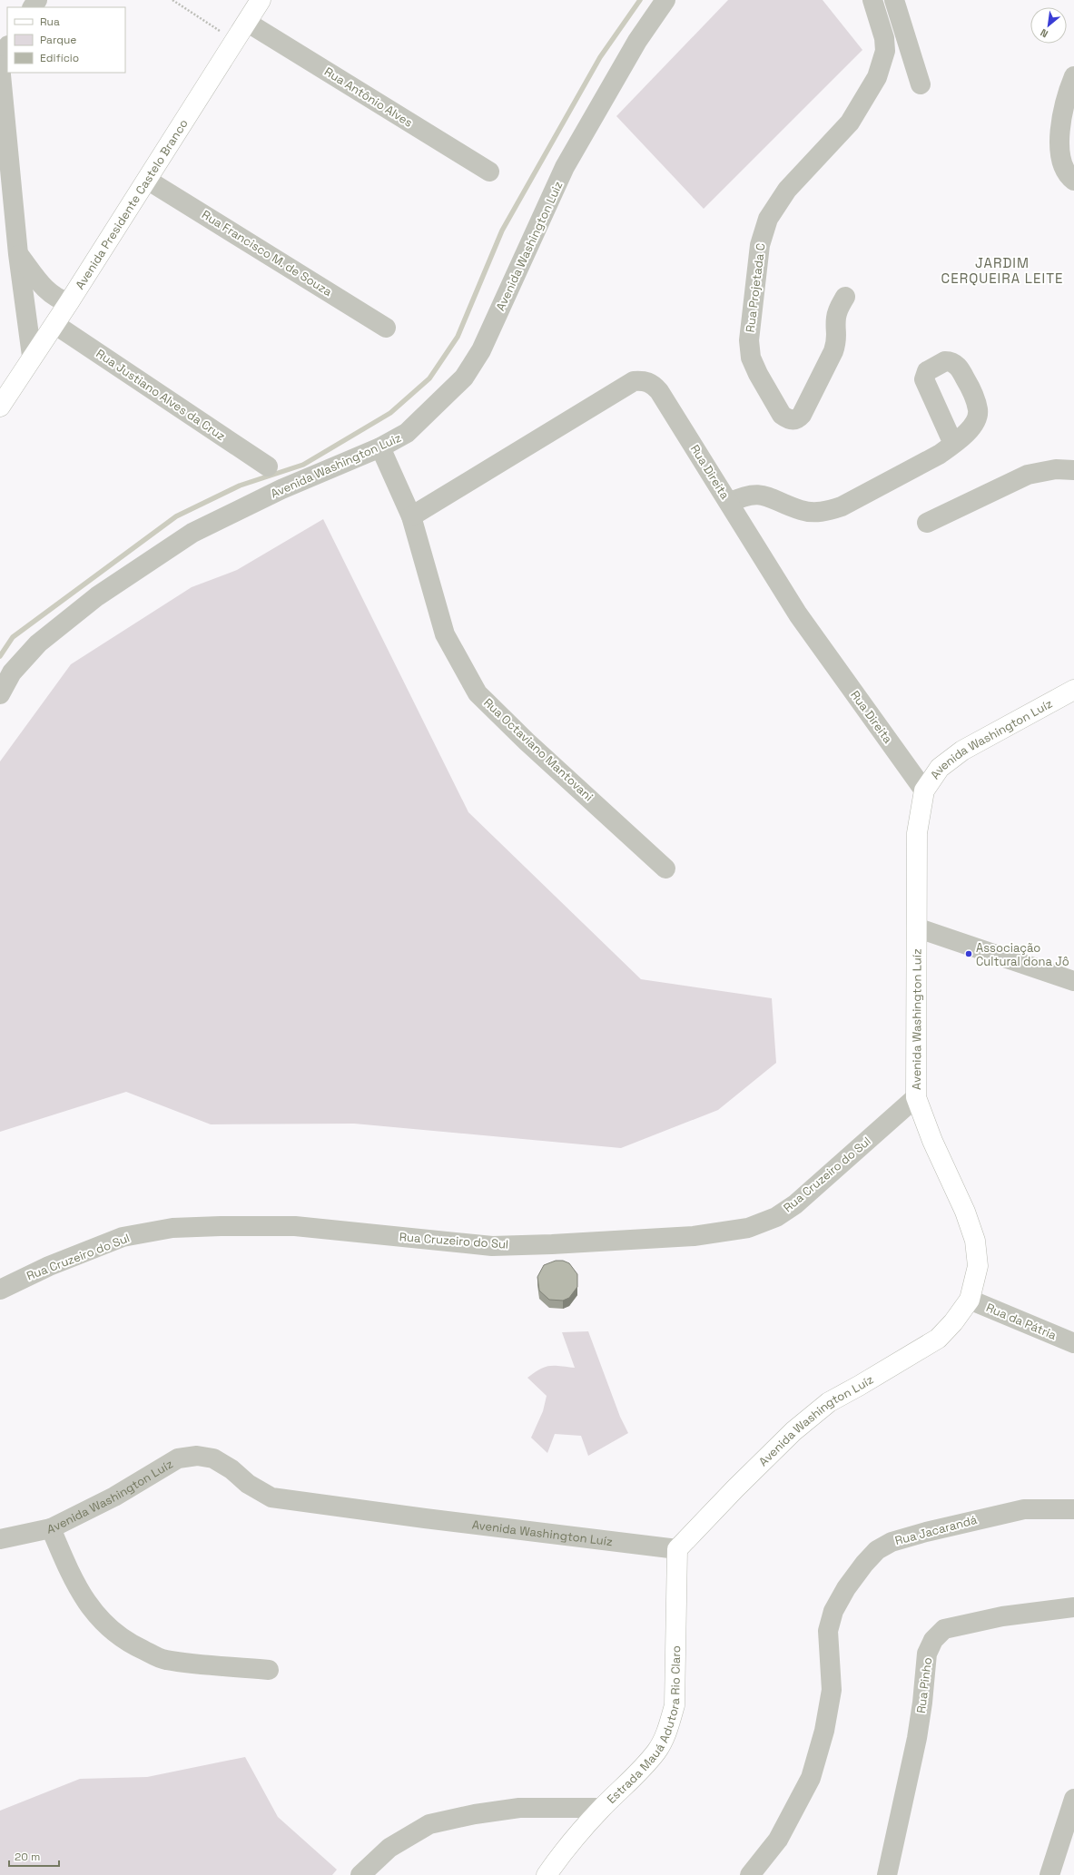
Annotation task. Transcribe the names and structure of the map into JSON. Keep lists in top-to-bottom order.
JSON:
{
  "streets": {
    "main road": ["Avenida Presidente Castelo Branco", "Avenida Washington Luíz", "Estrada Mauá Adutora Rio Claro"],
    "street": [
      "Rua Antônio Alves",
      "Avenida Washington Luiz",
      "Rua Francisco M. de Souza",
      "Rua Projetada C",
      "Rua Justiano Alves da Cruz",
      "Rua Direita",
      "Rua Octaviano Mantovani",
      "Rua Cruzeiro do Sul",
      "Rua da Pátria",
      "Rua Jacarandá",
      "Rua Pinho"
    ]
  },
  "crossings": [
    ["Rua Antônio Alves", "Avenida Presidente Castelo Branco"],
    ["Avenida Presidente Castelo Branco", "Rua Francisco M. de Souza"],
    ["Avenida Presidente Castelo Branco", "Rua Justiano Alves da Cruz"],
    ["Avenida Washington Luiz", "Rua Octaviano Mantovani"],
    ["Rua Direita", "Avenida Washington Luíz"],
    ["Rua Direita", "Rua Octaviano Mantovani"],
    ["Avenida Washington Luíz", "Rua Cruzeiro do Sul"],
    ["Avenida Washington Luíz", "Rua da Pátria"],
    ["Avenida Washington Luíz", "Estrada Mauá Adutora Rio Claro"]
  ],
  "districts": ["JARDIM CERQUEIRA LEITE"],
  "places": ["Associação Cultural dona Jô"],
  "legend": ["Rua", "Parque", "Edifício"],
  "scale_bar": "20 m",
  "north": "bottom left"
}
